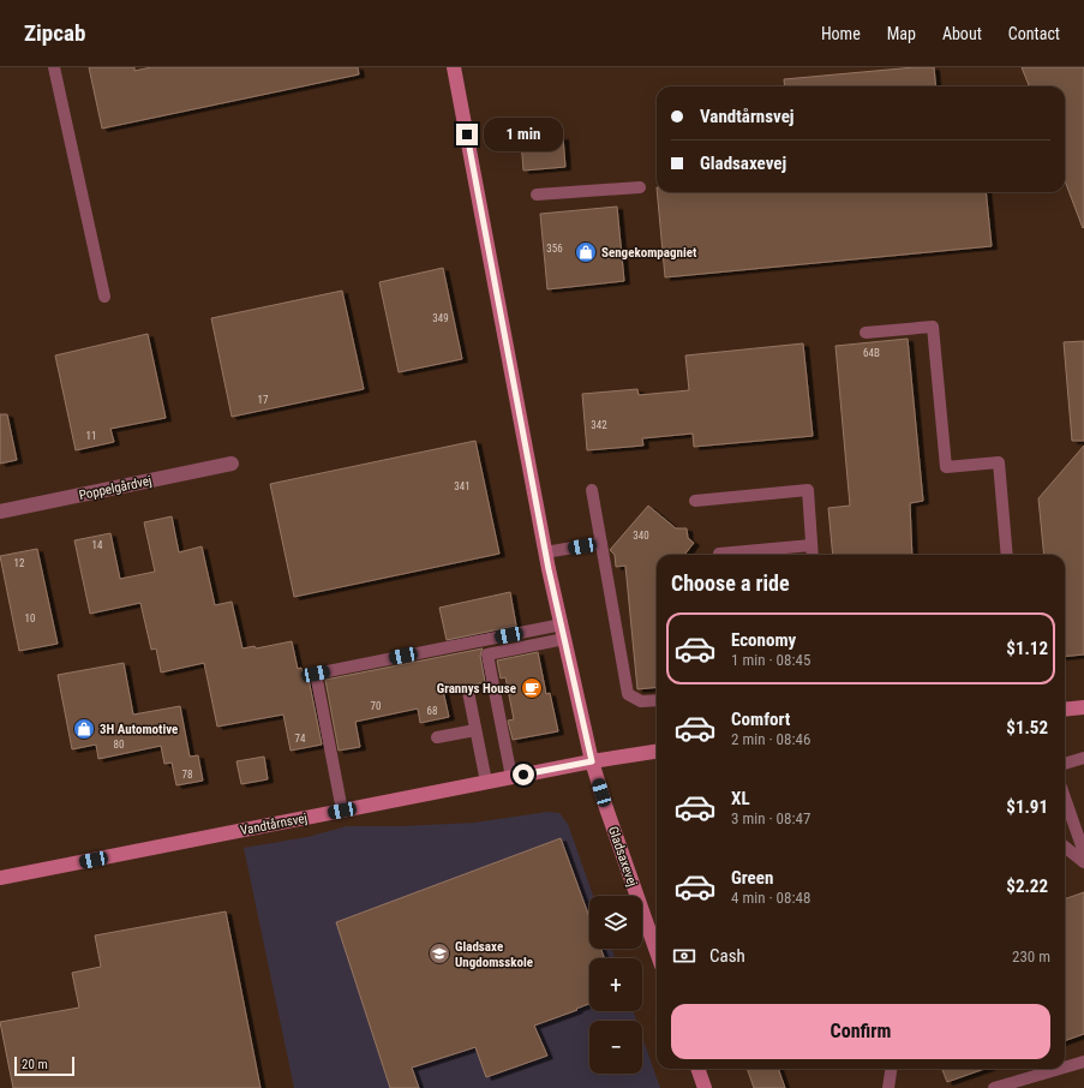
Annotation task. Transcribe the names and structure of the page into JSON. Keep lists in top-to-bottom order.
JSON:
{
  "streets": {
    "street": ["Poppelgårdvej", "Vandtårnsvej", "Gladsaxevej"]
  },
  "crossings": [
    ["Vandtårnsvej", "Gladsaxevej"]
  ],
  "places": {
    "shop": ["Sengekompagniet", "3H Automotive"],
    "cafe": ["Grannys House"],
    "school or university": ["Gladsaxe Ungdomsskole"]
  },
  "house_numbers": [
    "356",
    "349",
    "64B",
    "17",
    "342",
    "11",
    "341",
    "340",
    "14",
    "12",
    "10",
    "70",
    "68",
    "74",
    "80",
    "78"
  ],
  "scale_bar": "20 m",
  "page": {
    "header": "Zipcab",
    "nav": [
      "Home",
      "Map",
      "About",
      "Contact"
    ],
    "banner": ["Vandtårnsvej", "Gladsaxevej"],
    "bubble": "1 min",
    "heading": "Choose a ride",
    "list": [
      {
        "name": "Economy",
        "note": "1 min · 08:45",
        "value": "$1.12"
      },
      {
        "name": "Comfort",
        "note": "2 min · 08:46",
        "value": "$1.52"
      },
      {
        "name": "XL",
        "note": "3 min · 08:47",
        "value": "$1.91"
      },
      {
        "name": "Green",
        "note": "4 min · 08:48",
        "value": "$2.22"
      }
    ],
    "map_buttons": ["+", "−"],
    "pay": ["Cash", "230 m"],
    "buttons": "Confirm",
    "scale": "20 m"
  }
}
